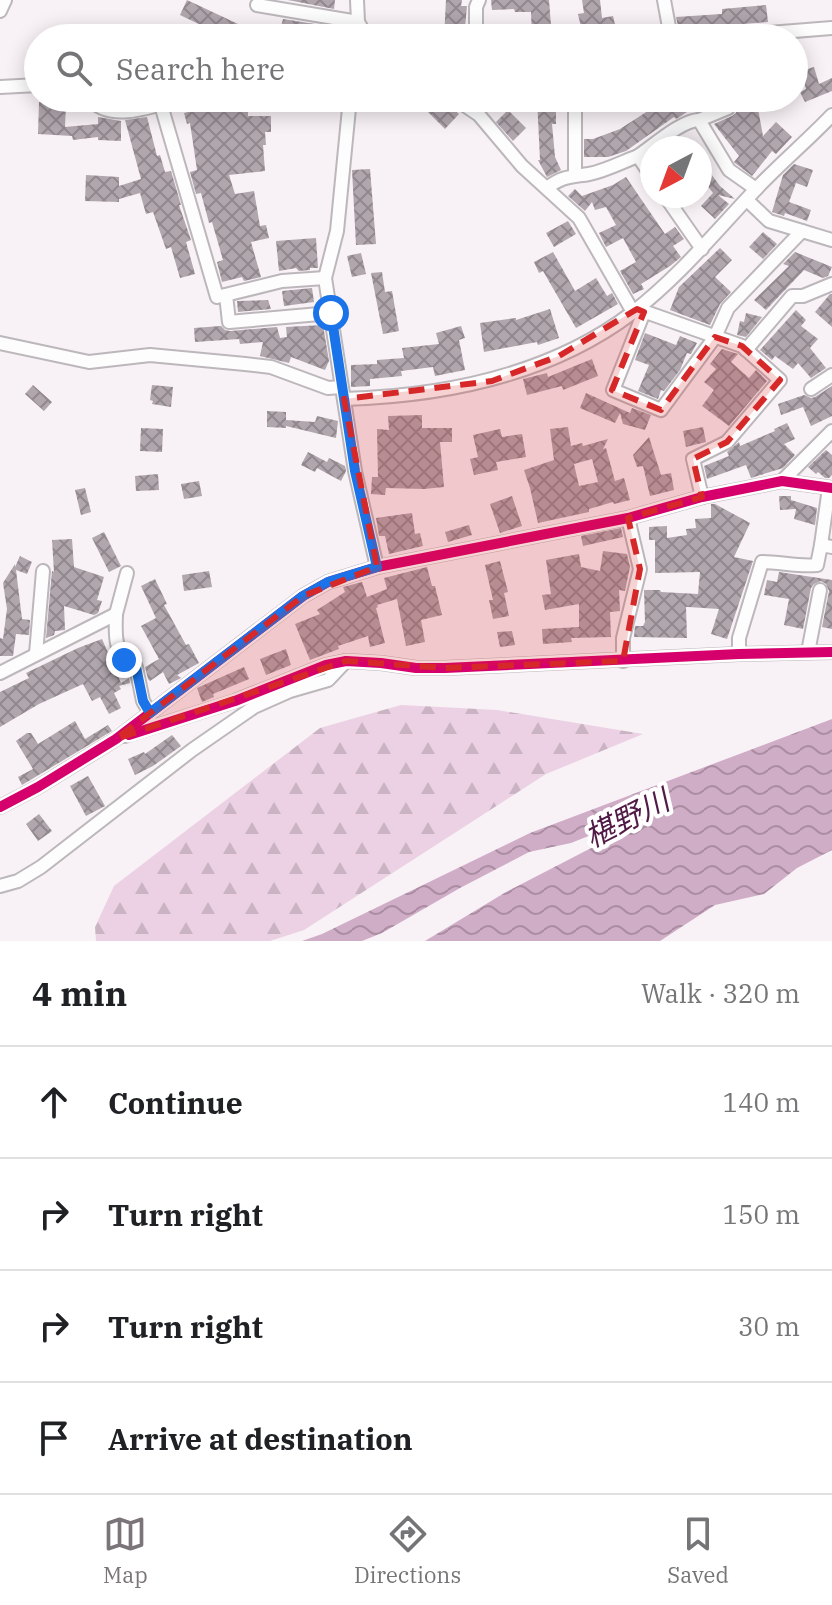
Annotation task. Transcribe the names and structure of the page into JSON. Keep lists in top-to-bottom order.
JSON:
{
  "water": ["椹野川"],
  "north": "bottom left",
  "page": {
    "search": "Search here",
    "heading": ["4 min", "Walk · 320 m"],
    "list": [
      ["Continue", "140 m"],
      ["Turn right", "150 m"],
      ["Turn right", "30 m"],
      "Arrive at destination"
    ],
    "nav": ["Map", "Directions", "Saved"]
  }
}
